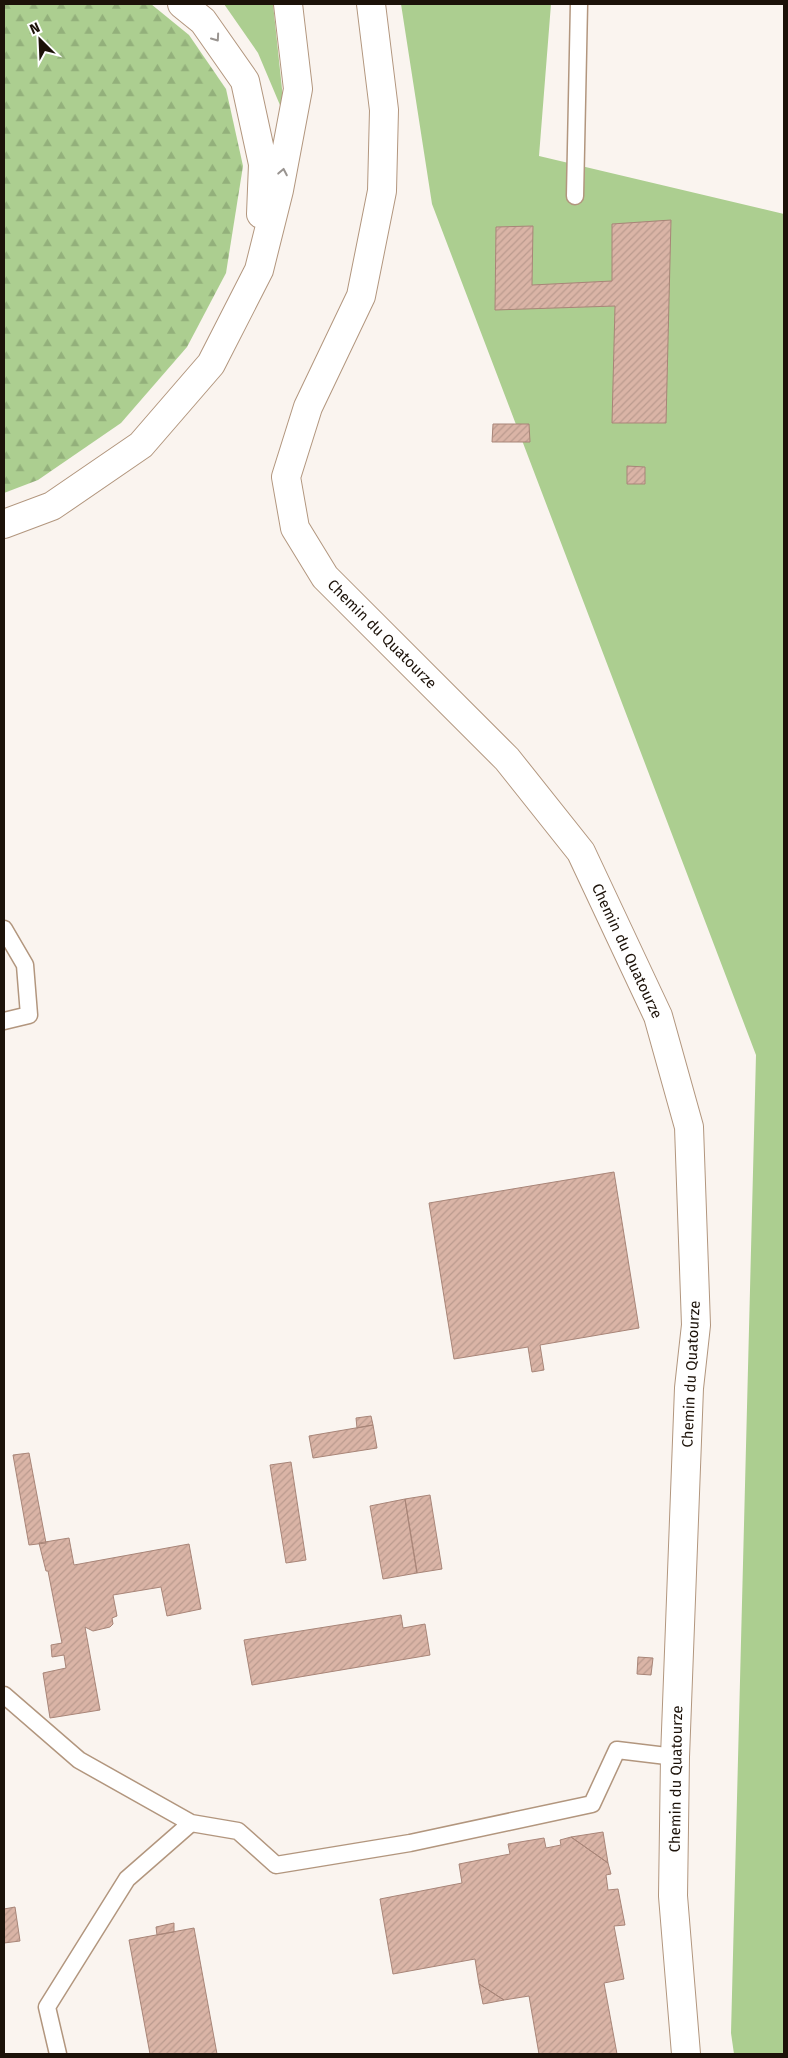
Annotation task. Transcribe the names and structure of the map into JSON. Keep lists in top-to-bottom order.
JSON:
{
  "streets": {
    "main road": ["Chemin du Quatourze"]
  },
  "north": "top left"
}
